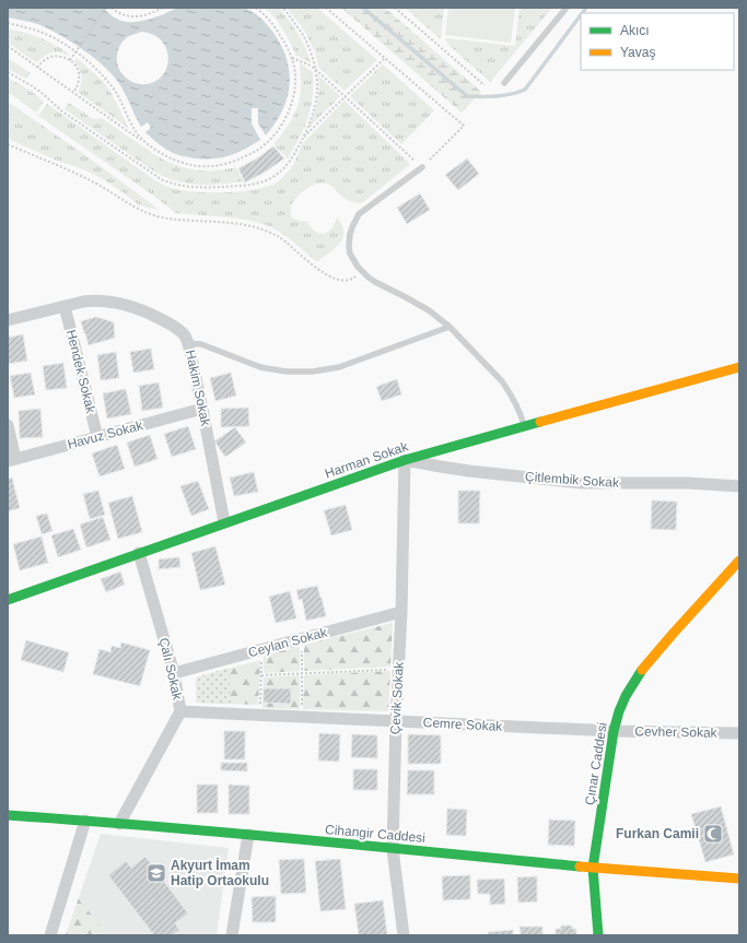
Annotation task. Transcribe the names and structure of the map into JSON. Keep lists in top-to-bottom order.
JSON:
{
  "streets": {
    "street": [
      "Hendek Sokak",
      "Hakim Sokak",
      "Havuz Sokak",
      "Harman Sokak",
      "Çitlembik Sokak",
      "Ceylan Sokak",
      "Çalı Sokak",
      "Çevik Sokak",
      "Cemre Sokak",
      "Cevher Sokak",
      "Çınar Caddesi",
      "Cihangir Caddesi"
    ]
  },
  "crossings": [
    ["Hendek Sokak", "Hakim Sokak"],
    ["Hendek Sokak", "Havuz Sokak"],
    ["Hakim Sokak", "Havuz Sokak"],
    ["Hakim Sokak", "Harman Sokak"],
    ["Harman Sokak", "Çitlembik Sokak"],
    ["Harman Sokak", "Çalı Sokak"],
    ["Harman Sokak", "Çevik Sokak"],
    ["Çitlembik Sokak", "Çevik Sokak"],
    ["Ceylan Sokak", "Çalı Sokak"],
    ["Ceylan Sokak", "Çevik Sokak"],
    ["Çalı Sokak", "Cemre Sokak"],
    ["Çalı Sokak", "Cihangir Caddesi"],
    ["Çevik Sokak", "Cemre Sokak"],
    ["Çevik Sokak", "Cihangir Caddesi"],
    ["Cemre Sokak", "Cevher Sokak"],
    ["Cemre Sokak", "Çınar Caddesi"],
    ["Cevher Sokak", "Çınar Caddesi"],
    ["Çınar Caddesi", "Cihangir Caddesi"]
  ],
  "places": {
    "mosque": ["Furkan Camii"],
    "school or university": ["Akyurt İmam Hatip Ortaokulu"]
  },
  "legend": ["Akıcı", "Yavaş"]
}
